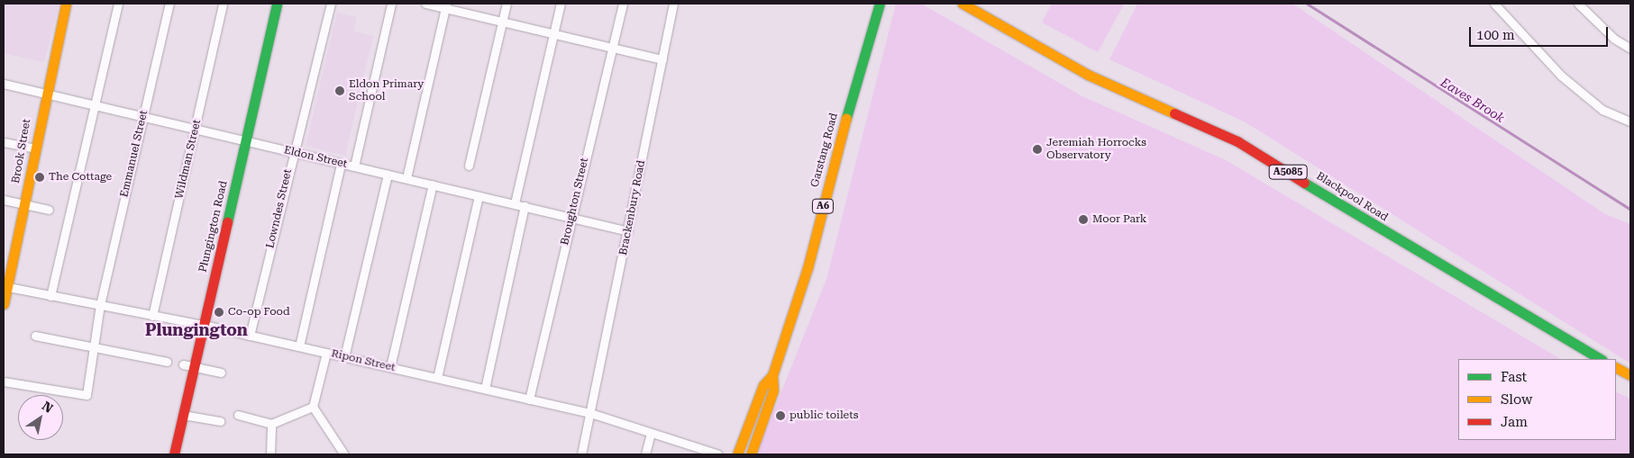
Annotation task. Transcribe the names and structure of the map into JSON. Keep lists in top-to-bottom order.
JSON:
{
  "streets": {
    "main road": [
      "Garstang Road",
      "Brook Street",
      "A5085",
      "Blackpool Road",
      "A6",
      "Plungington Road"
    ],
    "street": [
      "Emmanuel Street",
      "Eldon Street",
      "Wildman Street",
      "Broughton Street",
      "Brackenbury Road",
      "Lowndes Street",
      "Ripon Street"
    ]
  },
  "crossings": [
    ["Brook Street", "Eldon Street"],
    ["Brook Street", "Ripon Street"],
    ["Emmanuel Street", "Eldon Street"],
    ["Emmanuel Street", "Ripon Street"],
    ["Eldon Street", "Wildman Street"],
    ["Eldon Street", "Broughton Street"],
    ["Eldon Street", "Brackenbury Road"],
    ["Eldon Street", "Lowndes Street"],
    ["Eldon Street", "Plungington Road"],
    ["Wildman Street", "Ripon Street"],
    ["Broughton Street", "Ripon Street"],
    ["Brackenbury Road", "Ripon Street"],
    ["Lowndes Street", "Ripon Street"],
    ["Plungington Road", "Ripon Street"]
  ],
  "districts": ["Plungington"],
  "water": ["Eaves Brook"],
  "places": [
    "Eldon Primary School",
    "Jeremiah Horrocks Observatory",
    "The Cottage",
    "Moor Park",
    "Co-op Food",
    "public toilets"
  ],
  "legend": ["Fast", "Slow", "Jam"],
  "scale_bar": "100 m",
  "north": "top right"
}
